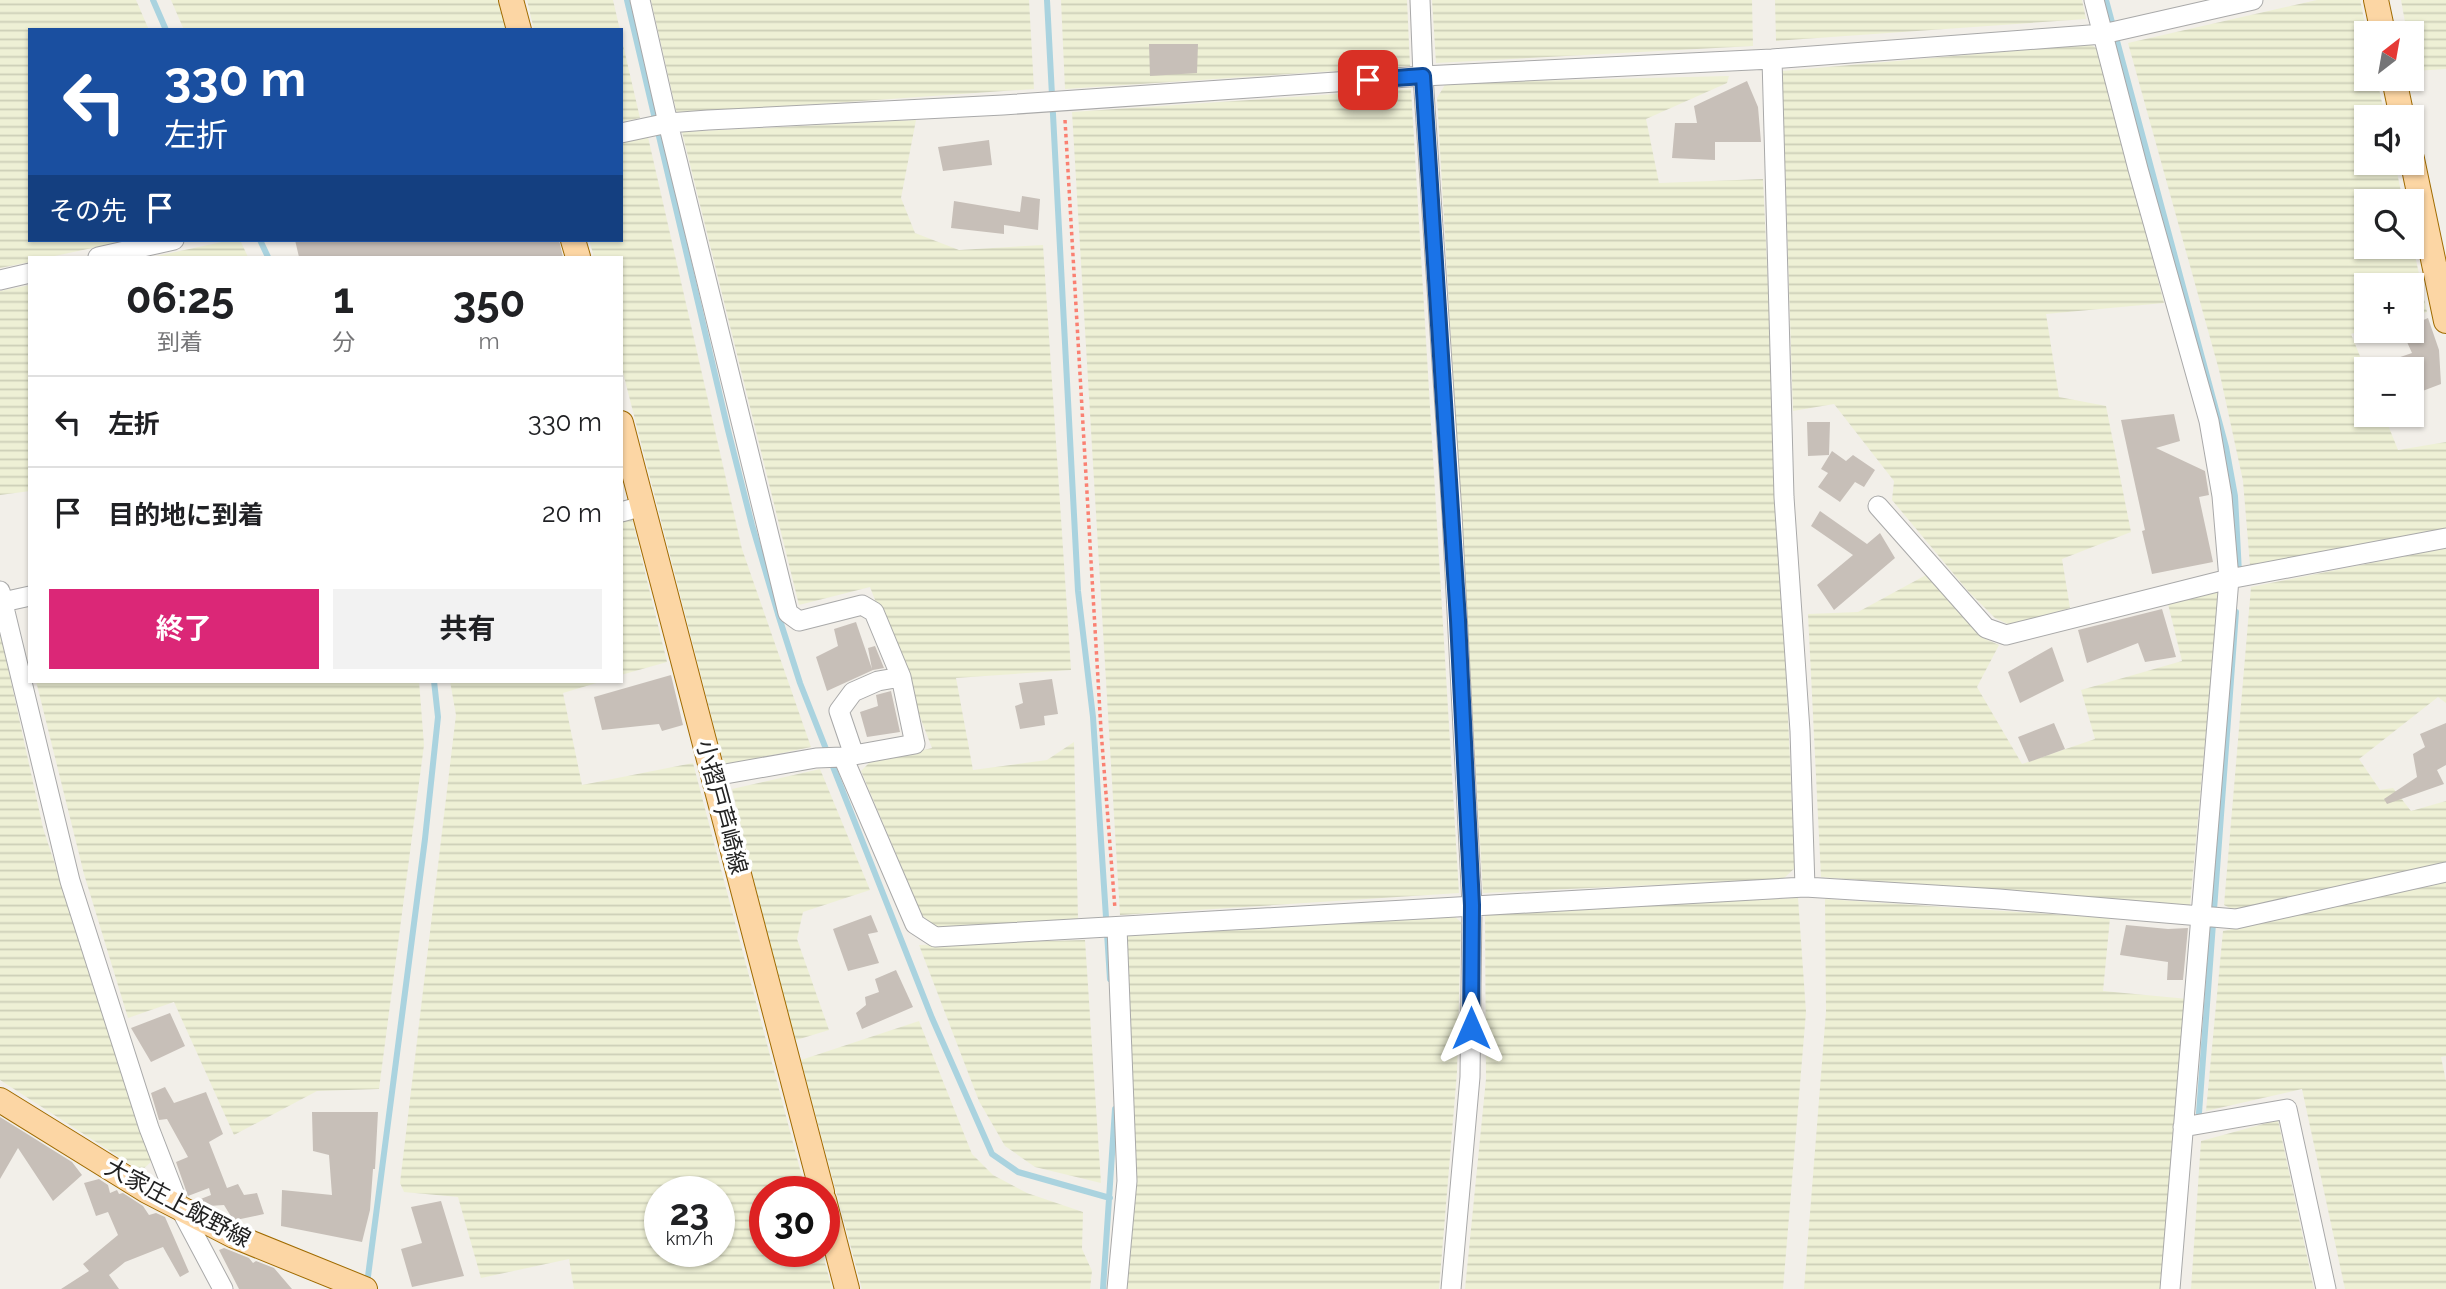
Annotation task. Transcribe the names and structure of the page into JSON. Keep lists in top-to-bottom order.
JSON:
{
  "streets": {
    "main road": ["小摺戸芦崎線", "大家庄上飯野線"]
  },
  "north": "top right",
  "page": {
    "map_buttons": ["+", "−"],
    "turn": ["330 m", "左折"],
    "then": "その先",
    "eta": [
      "06:25",
      "到着",
      "1",
      "分",
      "350",
      "m"
    ],
    "list": [
      {
        "name": "左折",
        "value": "330 m"
      },
      {
        "name": "目的地に到着",
        "value": "20 m"
      }
    ],
    "buttons": ["終了", "共有"],
    "speed": "23 km/h",
    "limit": "30"
  }
}
